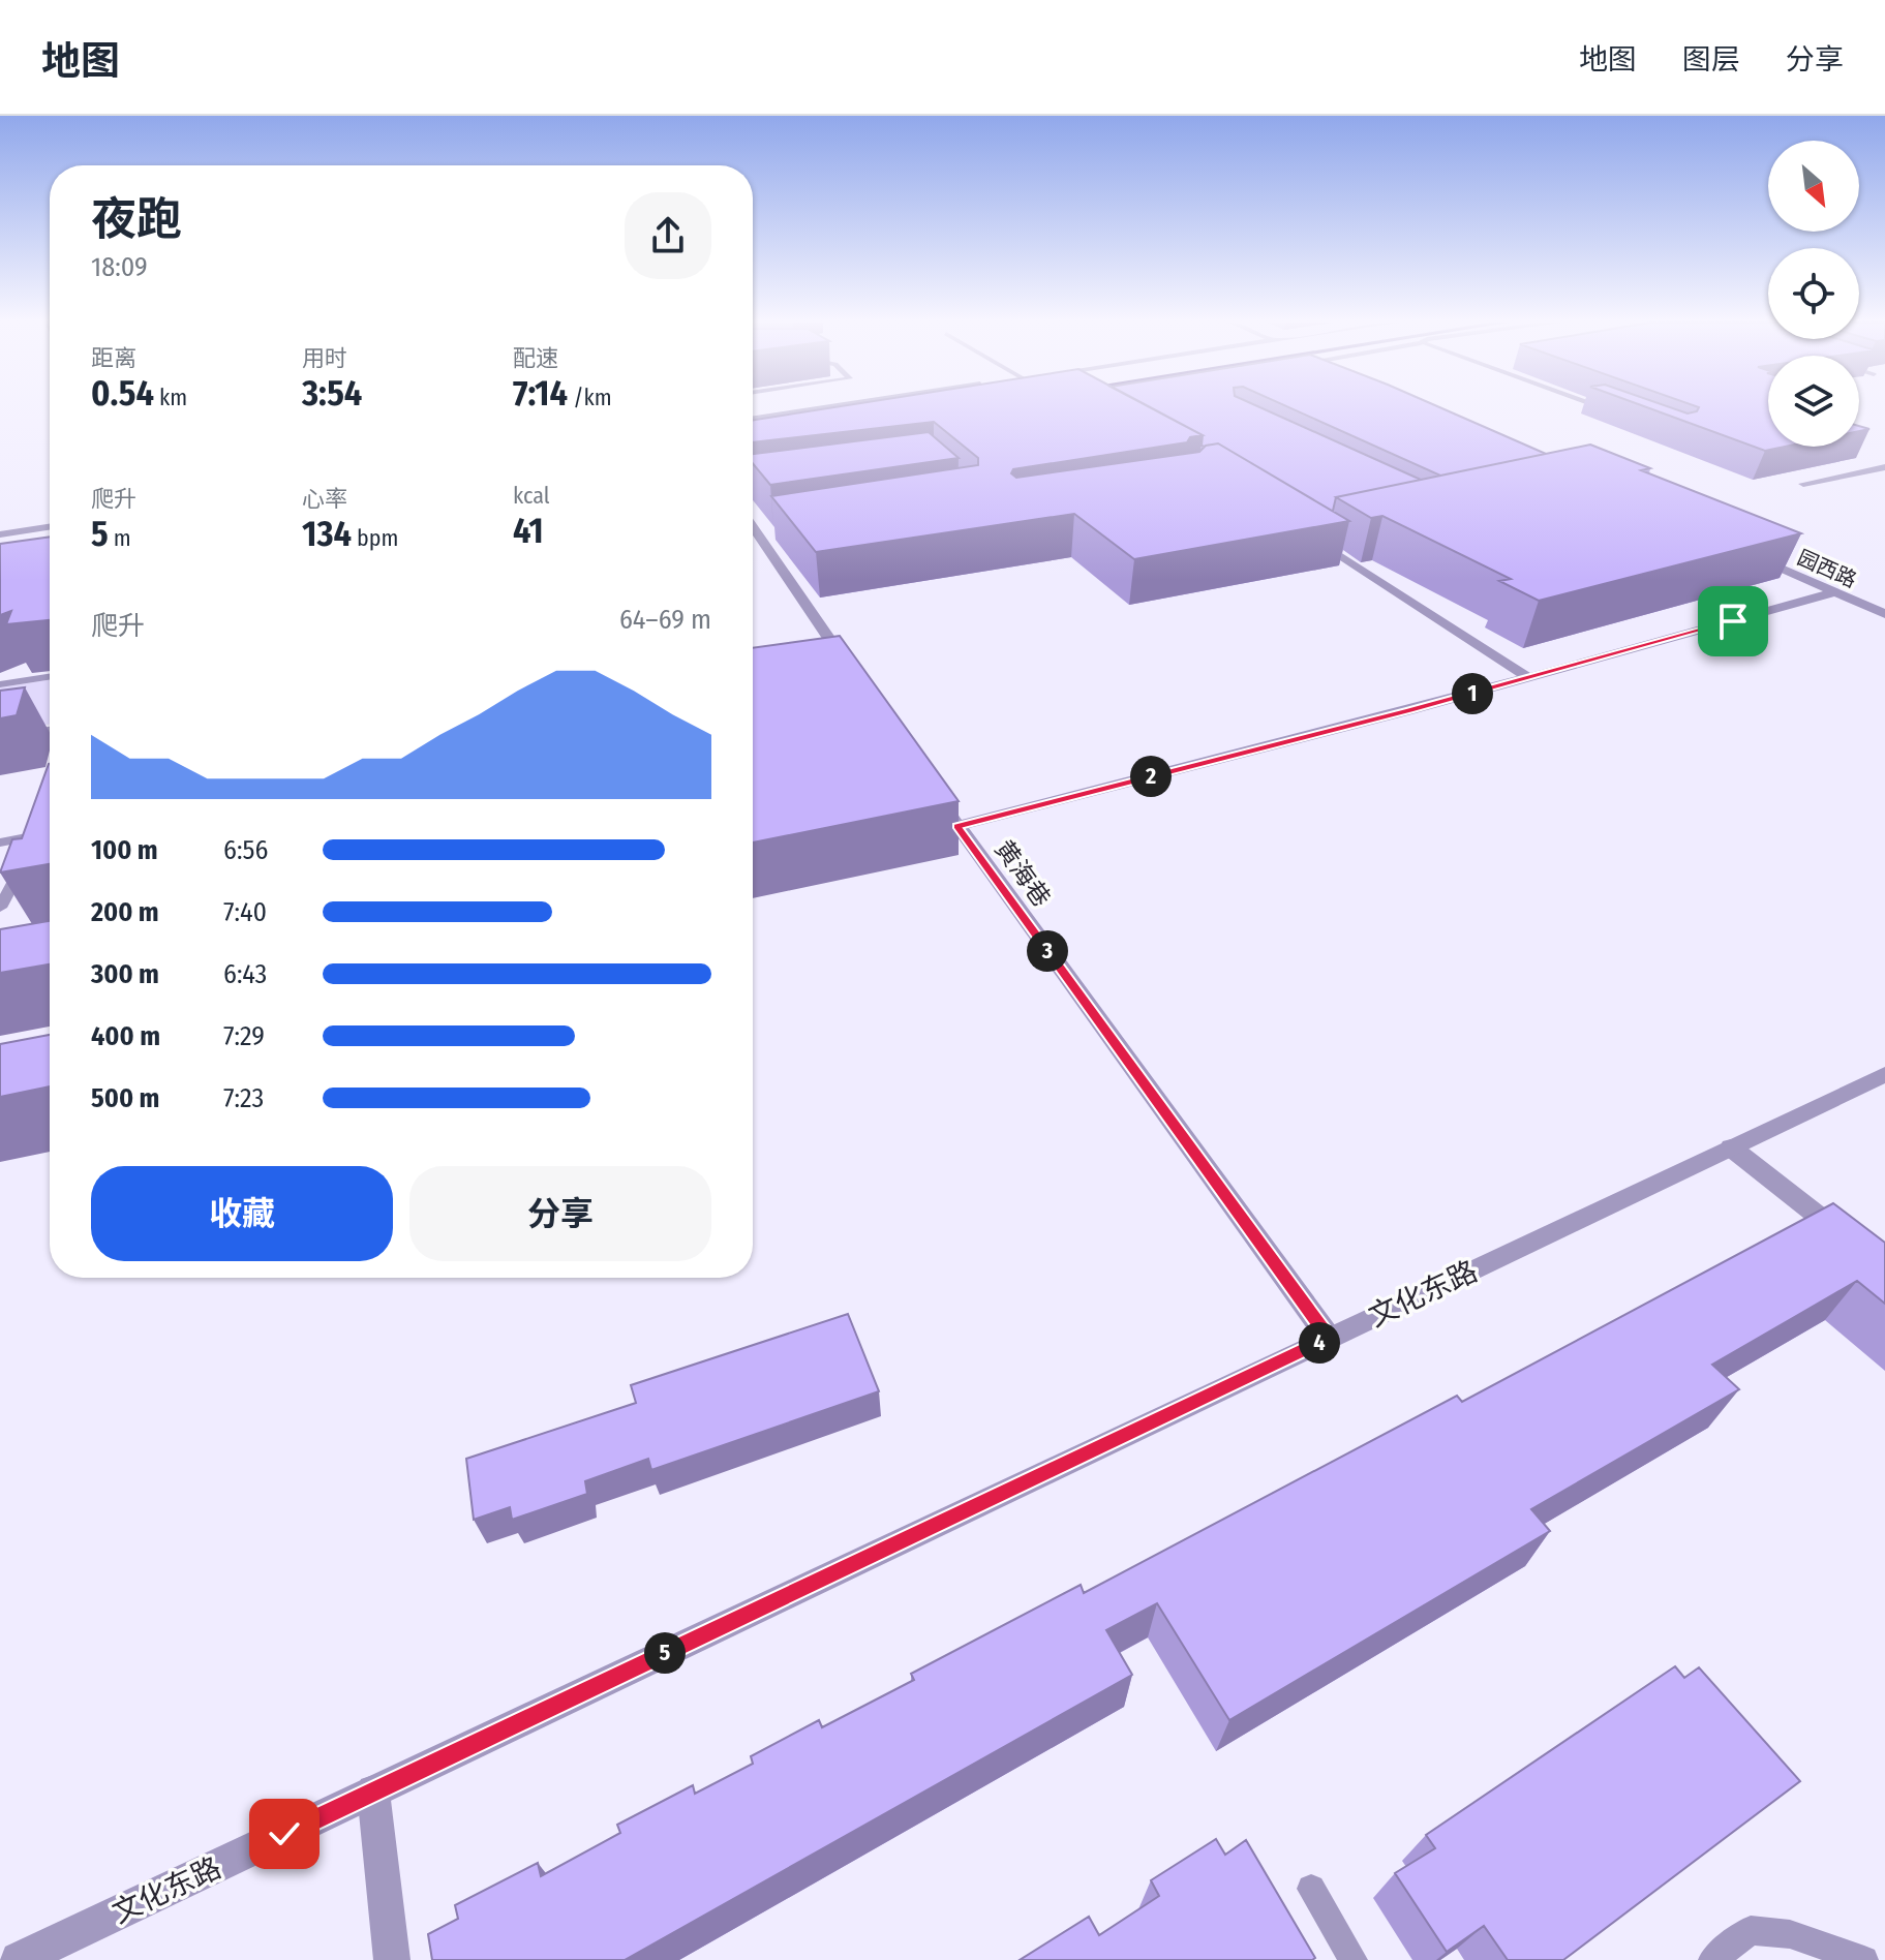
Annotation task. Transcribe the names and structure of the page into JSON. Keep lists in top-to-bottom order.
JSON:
{
  "streets": {
    "street": ["园西路", "黄海巷", "文化东路"]
  },
  "crossings": [
    ["黄海巷", "文化东路"]
  ],
  "north": "bottom right",
  "page": {
    "header": "地图",
    "nav": ["地图", "图层", "分享"],
    "heading": ["夜跑", "18:09"],
    "stats": [
      ["距离", "0.54 km"],
      ["用时", "3:54"],
      ["配速", "7:14 /km"],
      ["爬升", "5 m"],
      ["心率", "134 bpm"],
      ["kcal", "41"]
    ],
    "chart": ["爬升", "64–69 m"],
    "pins": [
      "1",
      "2",
      "3",
      "4",
      "5"
    ],
    "list": [
      {
        "name": "100 m",
        "note": "6:56"
      },
      {
        "name": "200 m",
        "note": "7:40"
      },
      {
        "name": "300 m",
        "note": "6:43"
      },
      {
        "name": "400 m",
        "note": "7:29"
      },
      {
        "name": "500 m",
        "note": "7:23"
      }
    ],
    "buttons": ["收藏", "分享"]
  }
}
